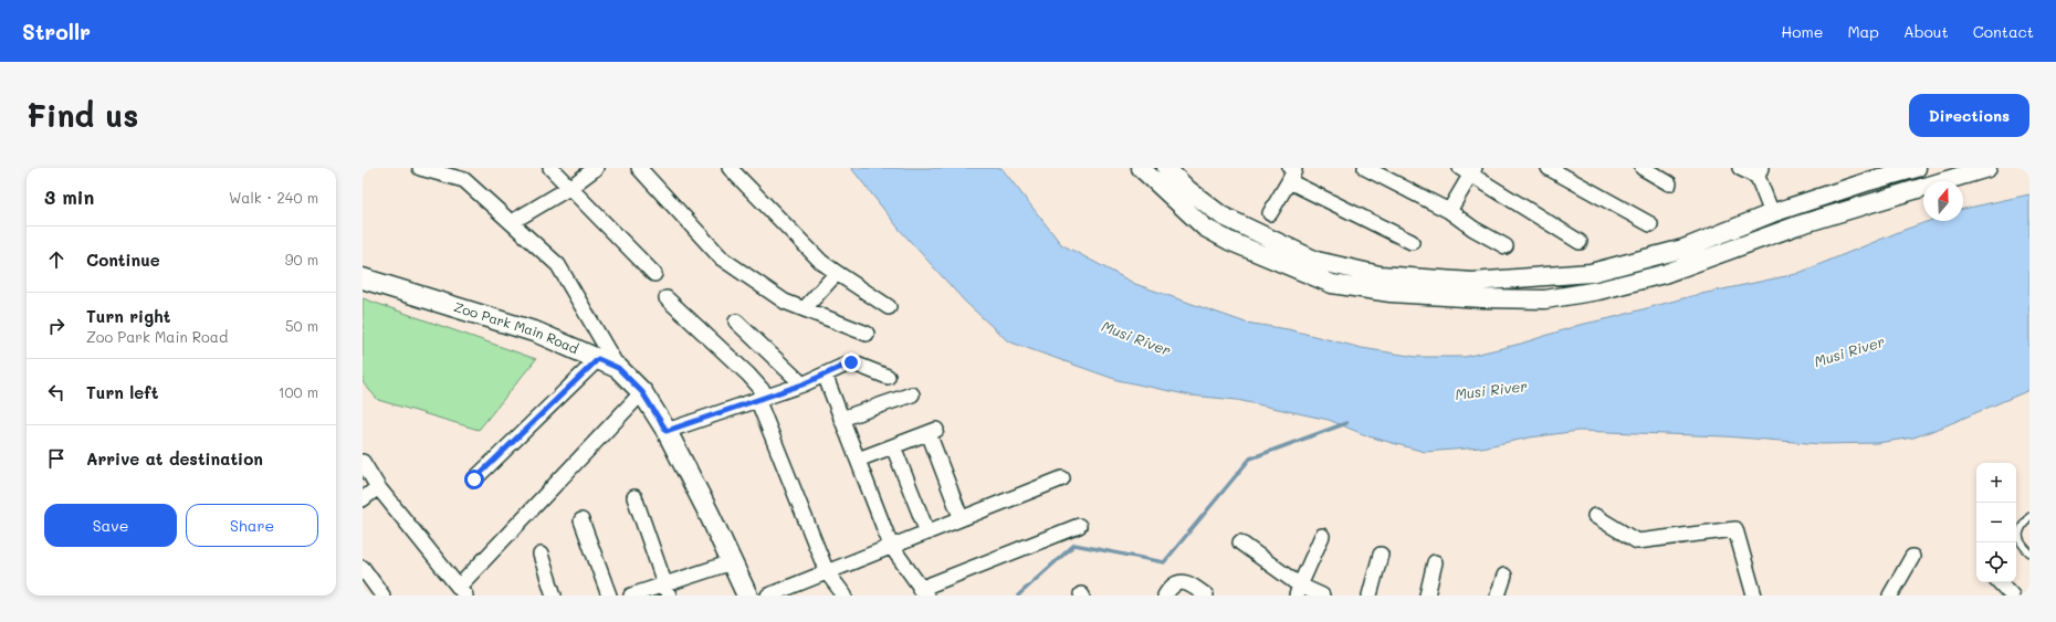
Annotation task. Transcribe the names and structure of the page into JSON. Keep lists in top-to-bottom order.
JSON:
{
  "streets": {
    "main road": ["Zoo Park Main Road"]
  },
  "water": ["Musi River"],
  "north": "top",
  "page": {
    "header": "Strollr",
    "nav": [
      "Home",
      "Map",
      "About",
      "Contact"
    ],
    "buttons": [
      "Directions",
      ["Save", "Share"]
    ],
    "title": "Find us",
    "heading": ["3 min", "Walk · 240 m"],
    "list": [
      ["Continue", "90 m"],
      ["Turn right", "Zoo Park Main Road", "50 m"],
      ["Turn left", "100 m"],
      "Arrive at destination"
    ],
    "map_buttons": ["+", "−"]
  }
}
